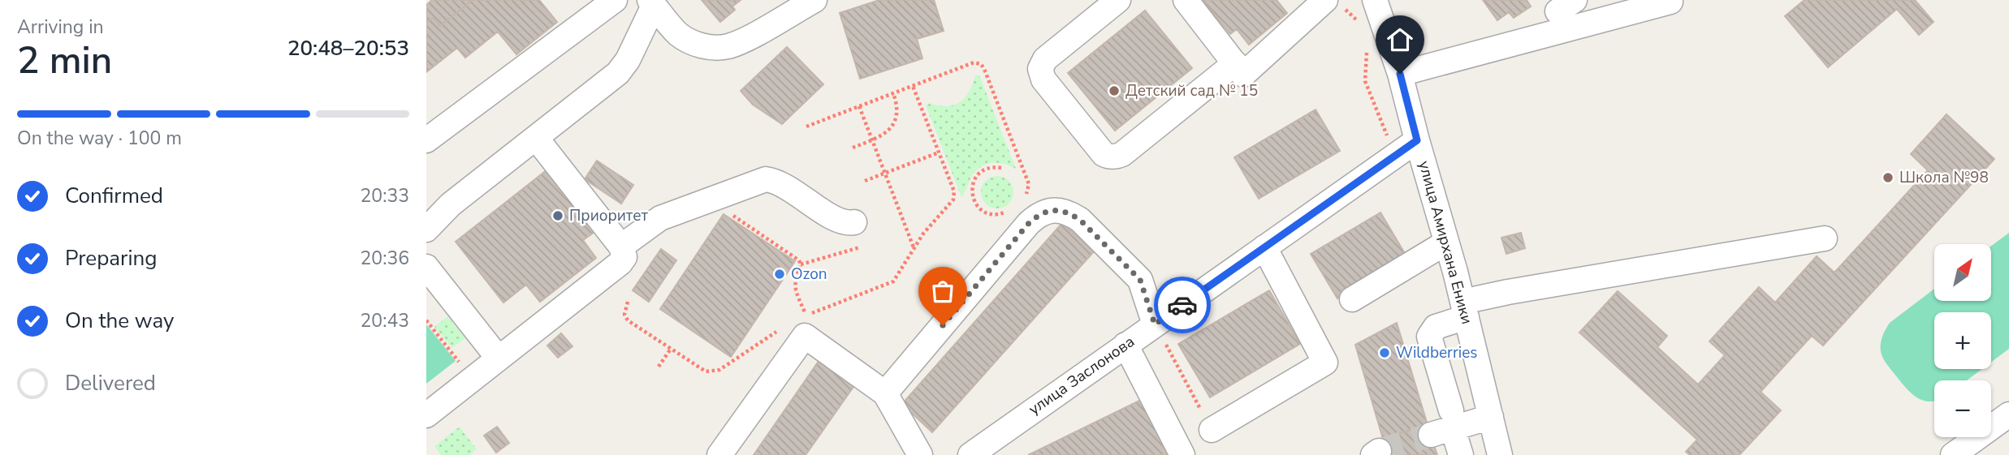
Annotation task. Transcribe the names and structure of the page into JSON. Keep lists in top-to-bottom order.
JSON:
{
  "streets": {
    "street": ["улица Амирхана Еники", "улица Заслонова"]
  },
  "crossings": [
    ["улица Амирхана Еники", "улица Заслонова"]
  ],
  "places": [
    "Детский сад № 15",
    "Школа №98",
    "Приоритет",
    "Ozon",
    "Wildberries"
  ],
  "north": "top right",
  "page": {
    "heading": ["2 min", "Arriving in", "20:48–20:53"],
    "bar": "On the way · 100 m",
    "list": [
      ["Confirmed", "20:33"],
      ["Preparing", "20:36"],
      ["On the way", "20:43"],
      "Delivered"
    ],
    "map_buttons": ["+", "−"]
  }
}
